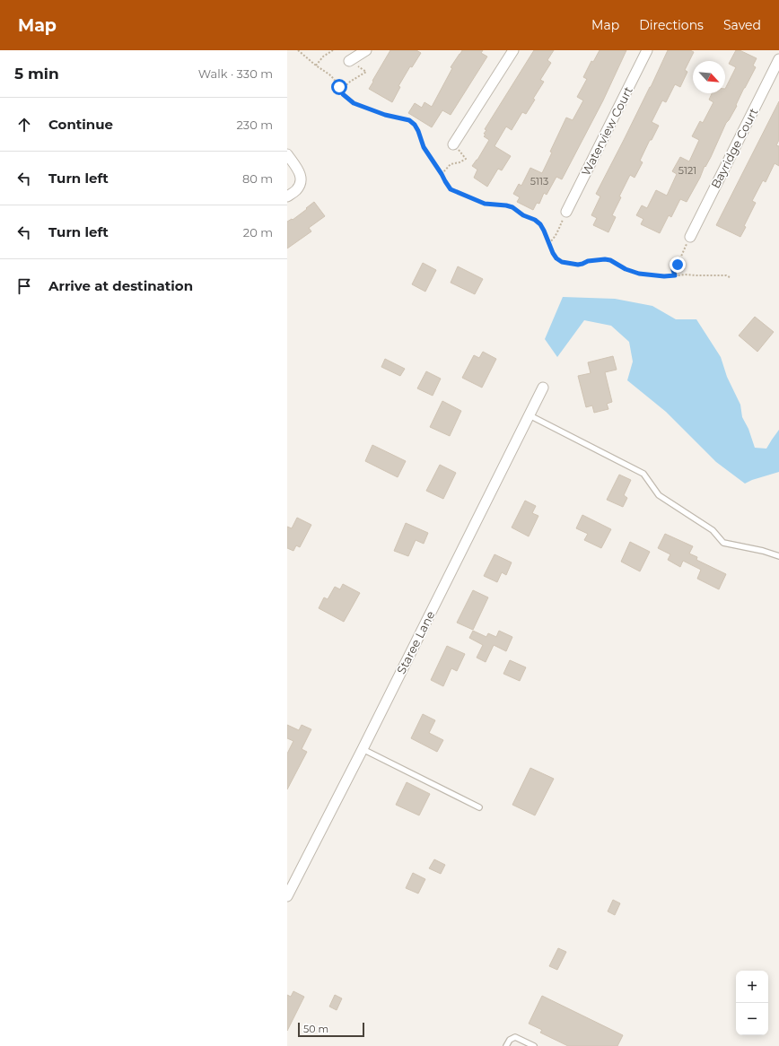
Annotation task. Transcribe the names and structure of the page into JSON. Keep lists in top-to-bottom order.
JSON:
{
  "streets": {
    "street": ["Waterview Court", "Bayridge Court", "Staree Lane"]
  },
  "house_numbers": ["5121", "5113"],
  "scale_bar": "50 m",
  "north": "bottom right",
  "page": {
    "header": "Map",
    "nav": ["Map", "Directions", "Saved"],
    "heading": ["5 min", "Walk · 330 m"],
    "list": [
      ["Continue", "230 m"],
      ["Turn left", "80 m"],
      ["Turn left", "20 m"],
      "Arrive at destination"
    ],
    "map_buttons": ["+", "−"],
    "scale": "50 m"
  }
}
